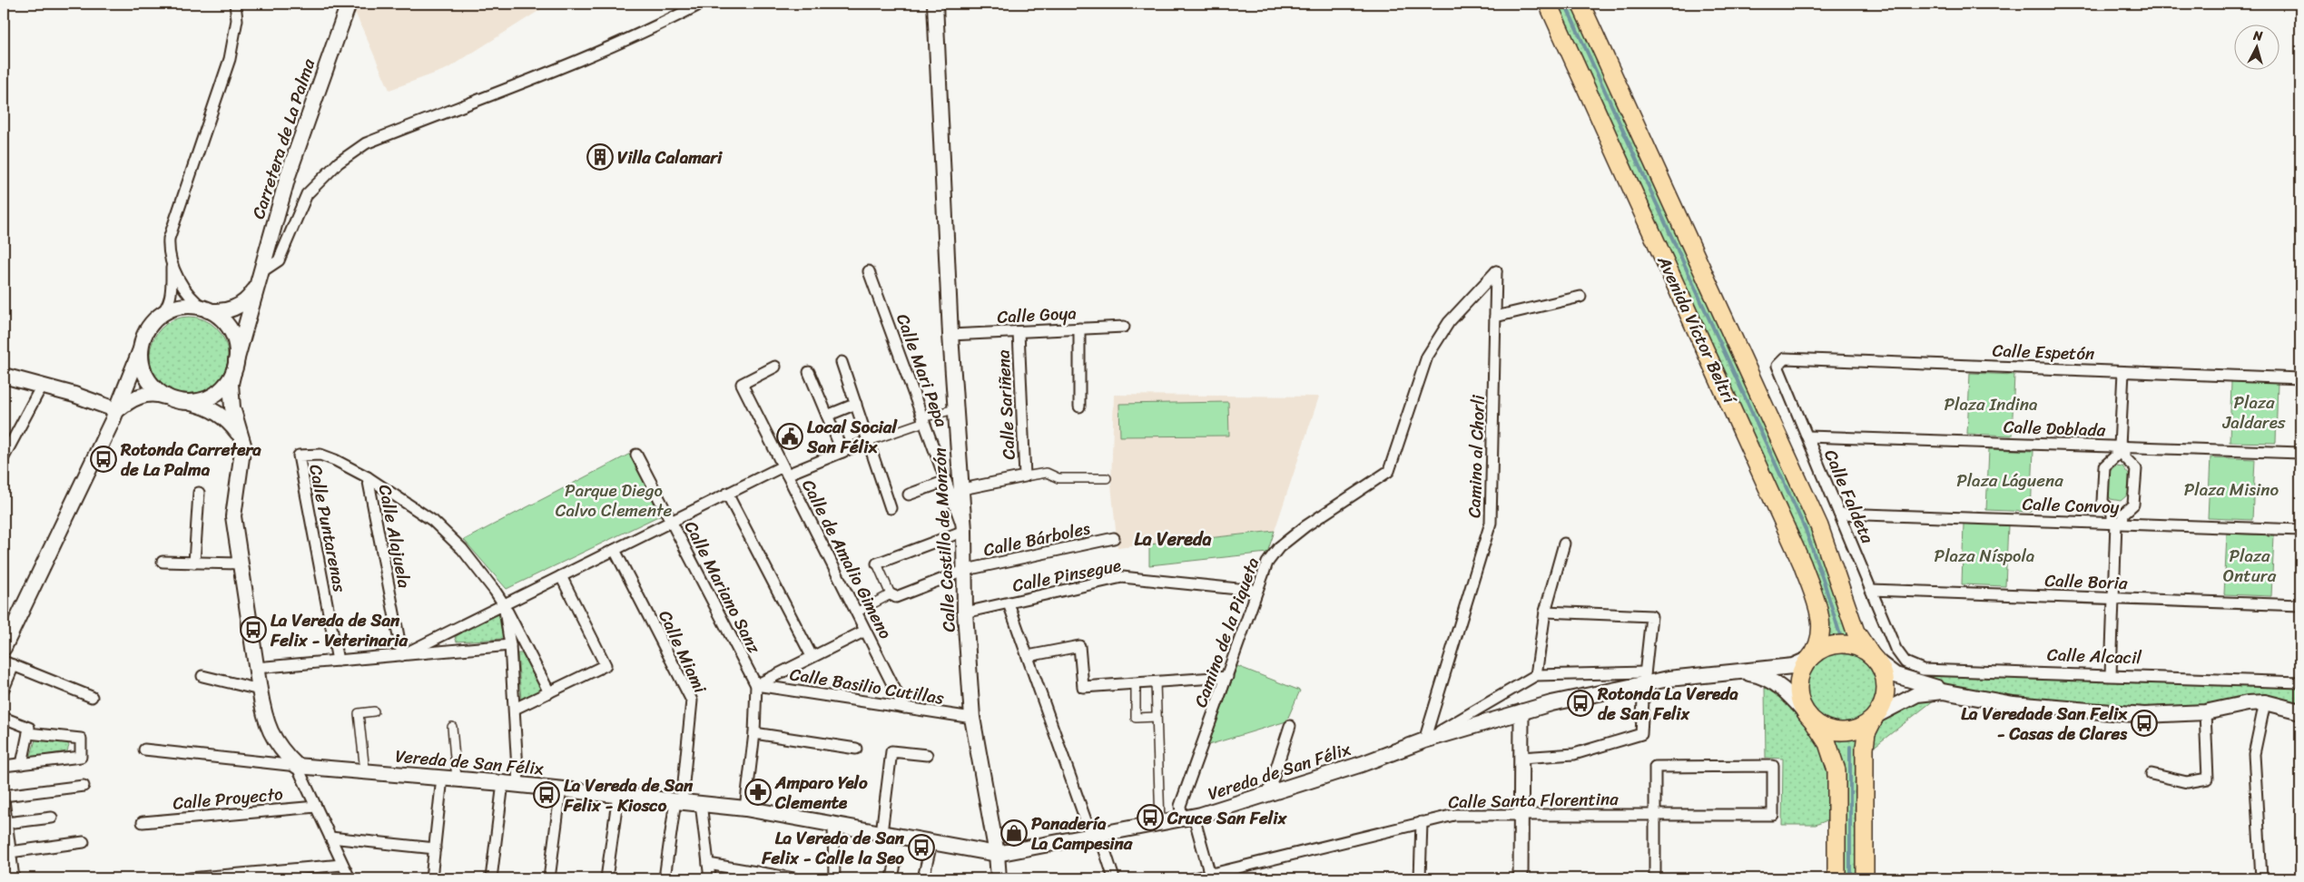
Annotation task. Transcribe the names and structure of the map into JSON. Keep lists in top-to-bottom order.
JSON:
{
  "streets": {
    "main road": [
      "Carretera de La Palma",
      "Avenida Víctor Beltrí",
      "Calle Castillo de Monzón",
      "Vereda de San Félix"
    ],
    "street": [
      "Calle Goya",
      "Calle Espetón",
      "Calle Mari Pepa",
      "Calle Sariñena",
      "Calle Doblada",
      "Camino al Chorli",
      "Calle Faldeta",
      "Calle Convoy",
      "Calle Puntarenas",
      "Calle Alajuela",
      "Calle Bárboles",
      "Calle de Amalio Gimeno",
      "Calle Pinsegue",
      "Calle Boria",
      "Calle Mariano Sanz",
      "Camino de la Piqueta",
      "Calle Miami",
      "Calle Alcacil",
      "Calle Basilio Cutillas",
      "Calle Proyecto",
      "Calle Santa Florentina"
    ]
  },
  "crossings": [
    ["Calle Goya", "Calle Sariñena"],
    ["Calle Goya", "Calle Castillo de Monzón"],
    ["Avenida Víctor Beltrí", "Vereda de San Félix"],
    ["Calle Espetón", "Calle Faldeta"],
    ["Calle Mari Pepa", "Calle Castillo de Monzón"],
    ["Calle Doblada", "Calle Faldeta"],
    ["Camino al Chorli", "Camino de la Piqueta"],
    ["Camino al Chorli", "Vereda de San Félix"],
    ["Calle Faldeta", "Calle Convoy"],
    ["Calle Faldeta", "Calle Boria"],
    ["Calle Faldeta", "Calle Alcacil"],
    ["Calle Puntarenas", "Calle Alajuela"],
    ["Calle Bárboles", "Calle Castillo de Monzón"],
    ["Calle Castillo de Monzón", "Calle Pinsegue"],
    ["Calle Castillo de Monzón", "Calle Basilio Cutillas"],
    ["Calle Castillo de Monzón", "Vereda de San Félix"],
    ["Calle de Amalio Gimeno", "Calle Basilio Cutillas"],
    ["Calle Pinsegue", "Camino de la Piqueta"],
    ["Calle Mariano Sanz", "Calle Basilio Cutillas"],
    ["Camino de la Piqueta", "Vereda de San Félix"],
    ["Camino de la Piqueta", "Calle Santa Florentina"],
    ["Calle Miami", "Vereda de San Félix"]
  ],
  "districts": ["La Vereda"],
  "parks": [
    "Plaza Jaldares",
    "Plaza Indina",
    "Plaza Láguena",
    "Plaza Misino",
    "Parque Diego Calvo Clemente",
    "Plaza Níspola",
    "Plaza Ontura"
  ],
  "places": {
    "building": ["Villa Calamari"],
    "public building": ["Local Social San Félix"],
    "bus stop": [
      "Rotonda Carretera de La Palma",
      "La Vereda de San Felix - Veterinaria",
      "Rotonda La Vereda de San Felix",
      "La Veredade San Felix - Casas de Clares",
      "La Vereda de San Felix - Kiosco",
      "Cruce San Felix",
      "La Vereda de San Felix - Calle la Seo"
    ],
    "pharmacy": ["Amparo Yelo Clemente"],
    "shop": ["Panadería La Campesina"]
  },
  "north": "top"
}
